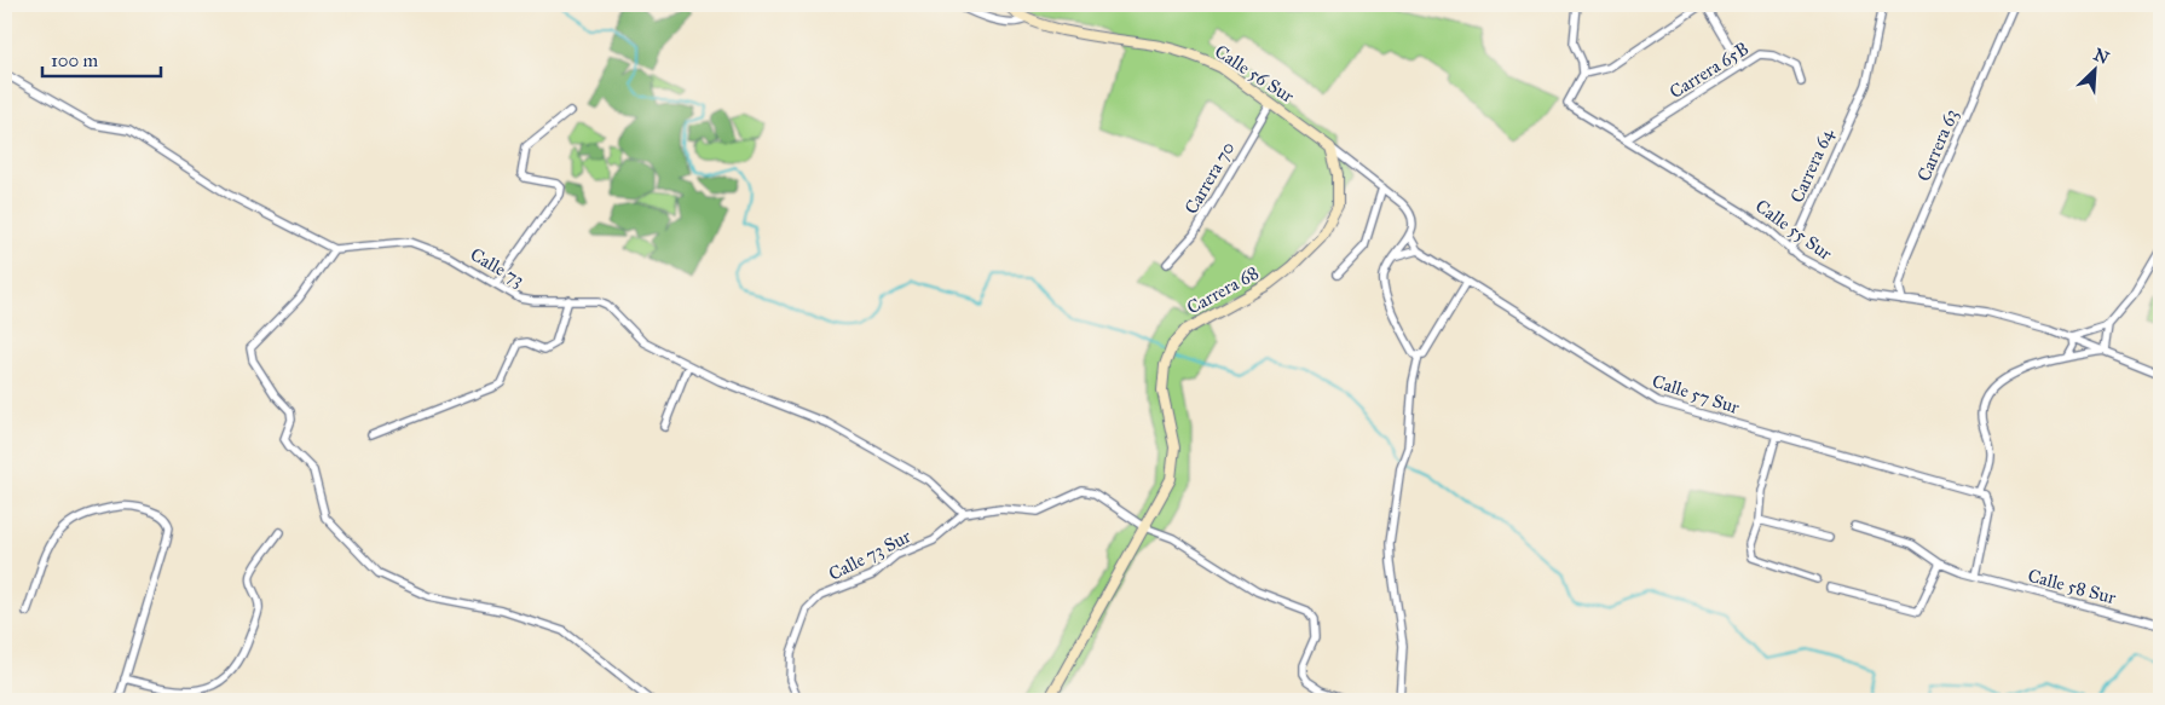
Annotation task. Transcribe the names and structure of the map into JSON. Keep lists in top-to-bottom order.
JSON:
{
  "streets": {
    "street": [
      "Carrera 65B",
      "Calle 56 Sur",
      "Carrera 63",
      "Carrera 64",
      "Carrera 70",
      "Calle 55 Sur",
      "Calle 73",
      "Carrera 68",
      "Calle 57 Sur",
      "Calle 73 Sur",
      "Calle 58 Sur"
    ]
  },
  "crossings": [
    ["Carrera 65B", "Calle 55 Sur"],
    ["Calle 56 Sur", "Carrera 70"],
    ["Calle 56 Sur", "Carrera 68"],
    ["Calle 56 Sur", "Calle 57 Sur"],
    ["Carrera 63", "Calle 55 Sur"],
    ["Carrera 64", "Calle 55 Sur"],
    ["Calle 73", "Calle 73 Sur"]
  ],
  "scale_bar": "100 m",
  "north": "top right"
}
